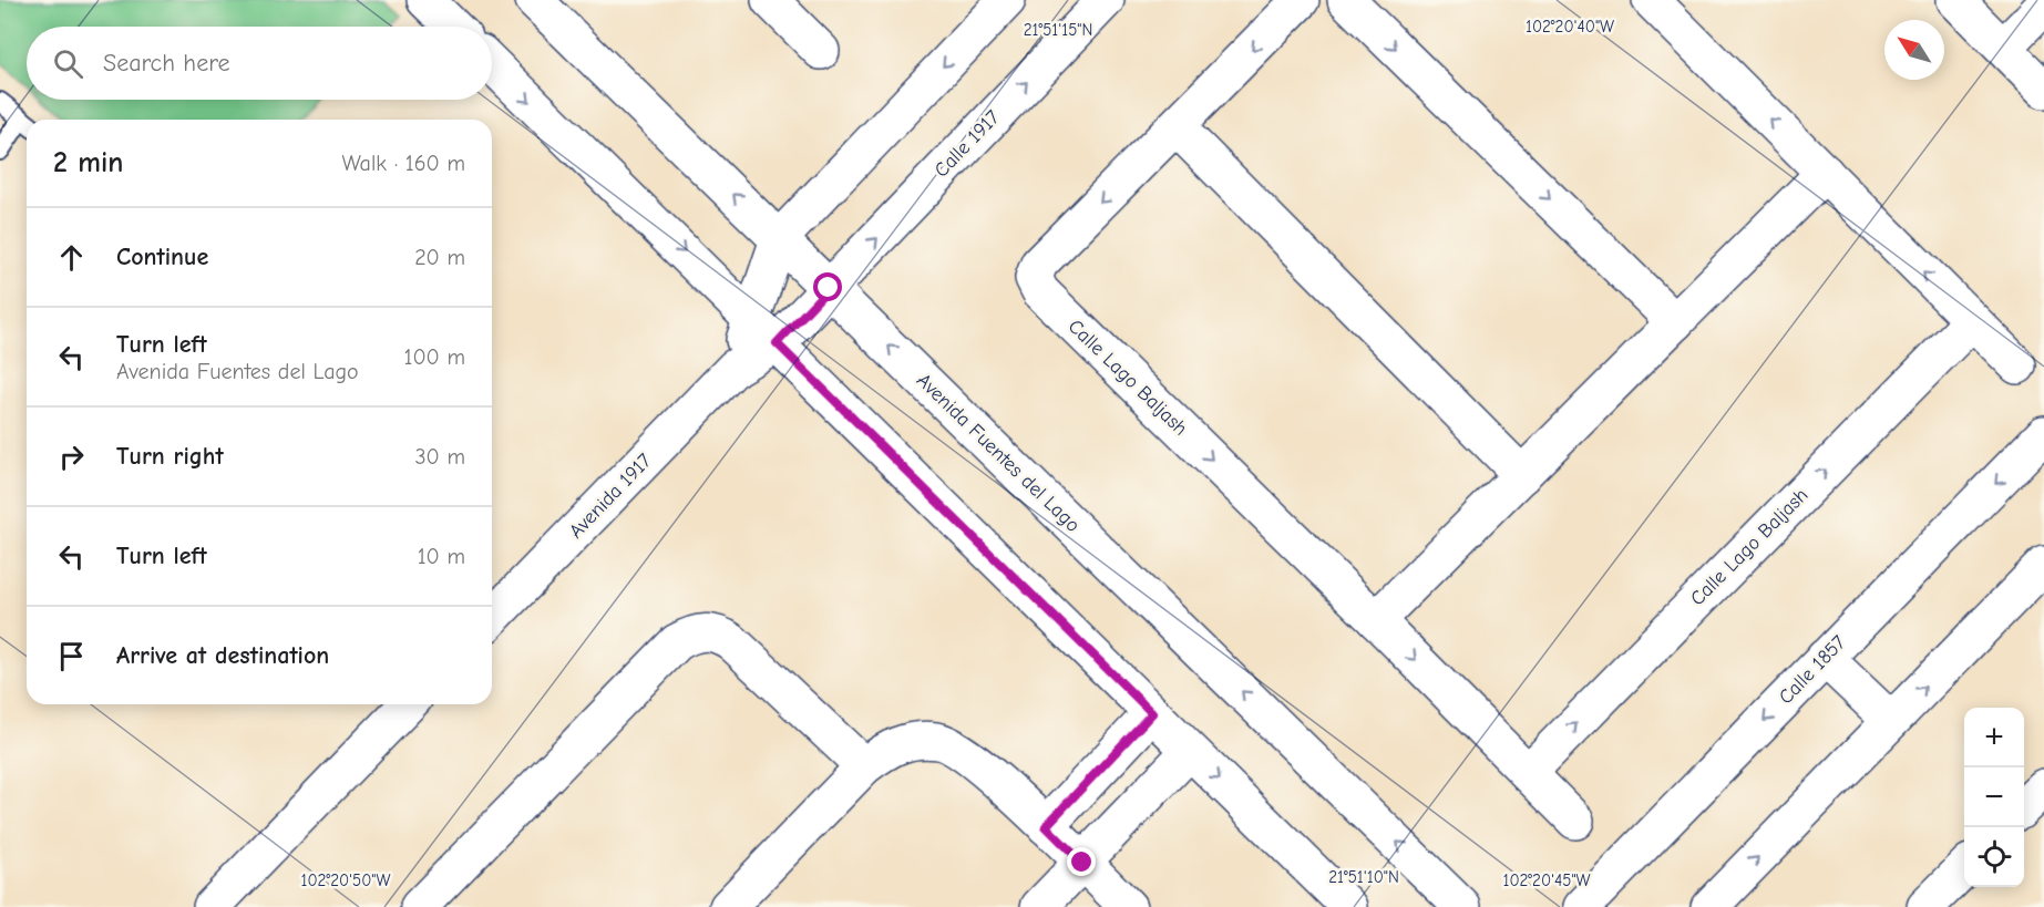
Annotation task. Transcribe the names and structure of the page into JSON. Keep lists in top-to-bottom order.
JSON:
{
  "streets": {
    "street": [
      "Calle 1917",
      "Calle Lago Baljash",
      "Avenida Fuentes del Lago",
      "Avenida 1917",
      "Calle 1857"
    ]
  },
  "crossings": [
    ["Calle 1917", "Avenida Fuentes del Lago"],
    ["Calle 1917", "Avenida 1917"]
  ],
  "north": "top left",
  "page": {
    "search": "Search here",
    "heading": ["2 min", "Walk · 160 m"],
    "list": [
      ["Continue", "20 m"],
      ["Turn left", "Avenida Fuentes del Lago", "100 m"],
      ["Turn right", "30 m"],
      ["Turn left", "10 m"],
      "Arrive at destination"
    ],
    "map_buttons": ["+", "−"]
  },
  "coordinates": [
    "102°20'40\"W",
    "21°51'15\"N",
    "21°51'10\"N",
    "102°20'50\"W",
    "102°20'45\"W"
  ]
}
